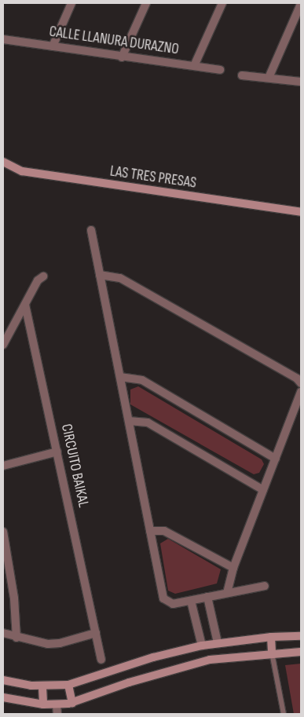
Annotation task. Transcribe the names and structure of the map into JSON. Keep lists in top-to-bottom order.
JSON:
{
  "streets": {
    "street": ["CALLE LLANURA DURAZNO", "LAS TRES PRESAS", "CIRCUITO BAIKAL"]
  }
}
